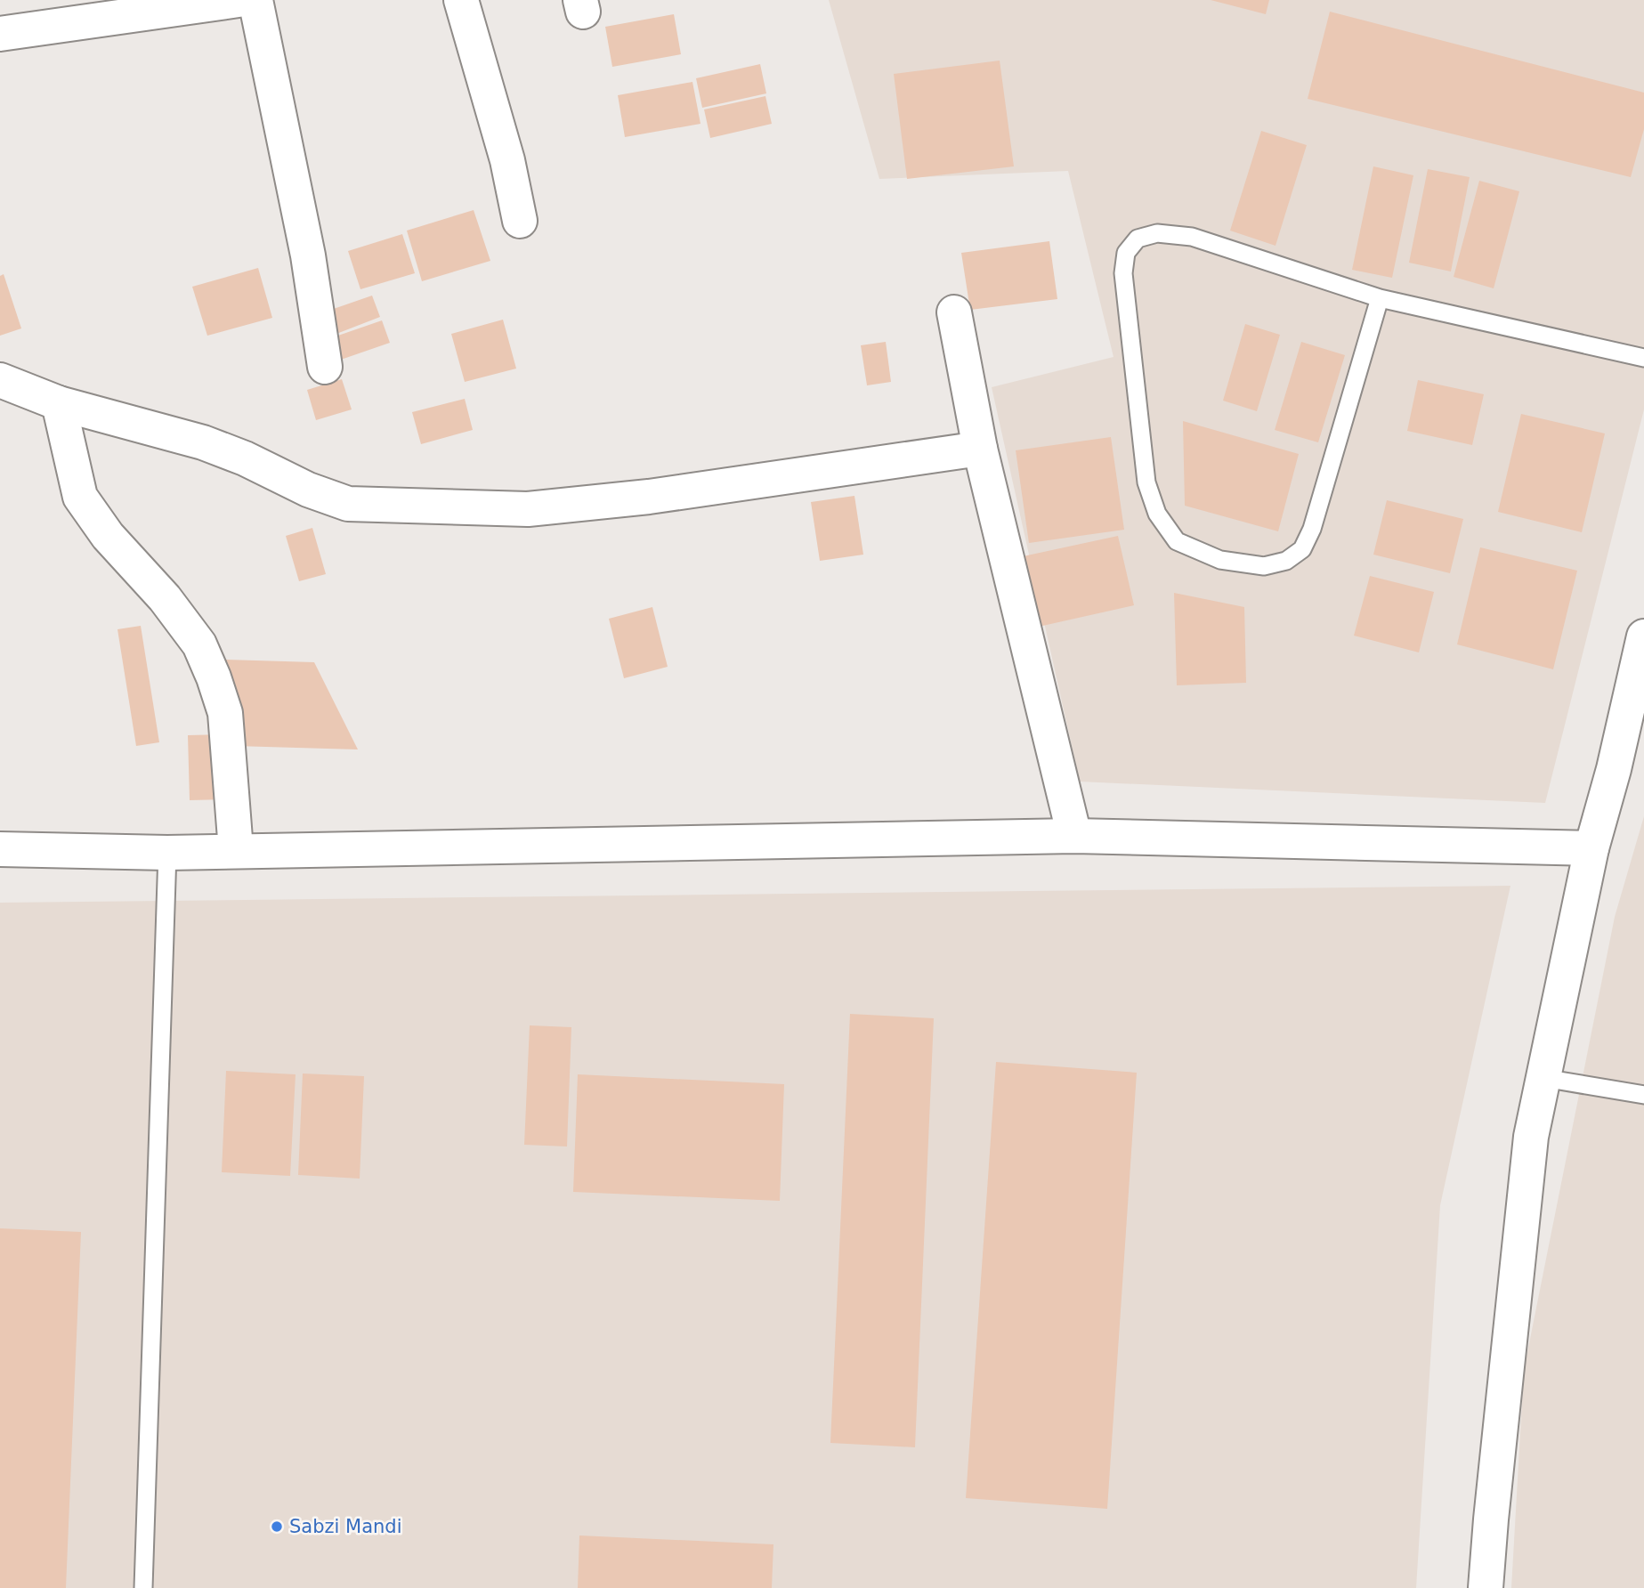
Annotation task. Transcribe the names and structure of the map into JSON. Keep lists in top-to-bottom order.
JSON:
{
  "places": ["Sabzi Mandi"]
}
